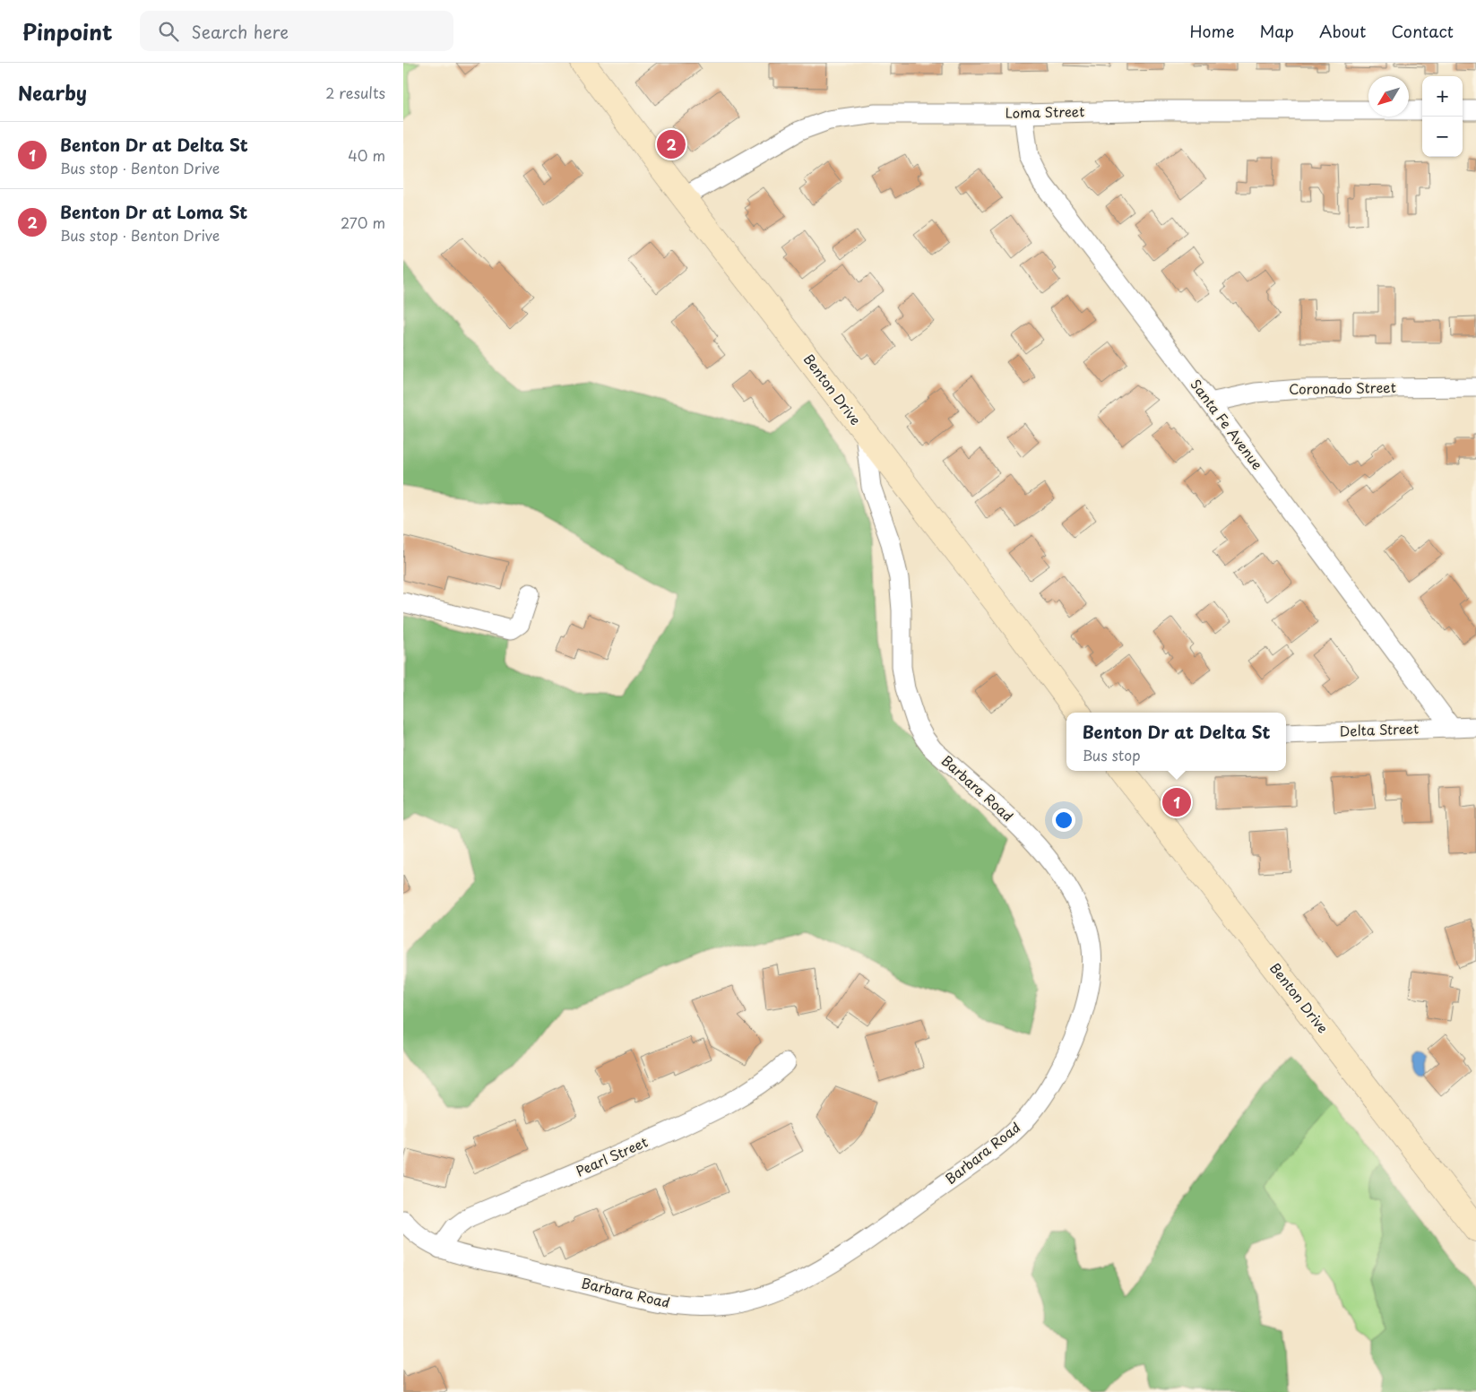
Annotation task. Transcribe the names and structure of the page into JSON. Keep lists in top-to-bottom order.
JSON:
{
  "streets": {
    "street": [
      "Loma Street",
      "Coronado Street",
      "Benton Drive",
      "Santa Fe Avenue",
      "Delta Street",
      "Barbara Road",
      "Pearl Street"
    ]
  },
  "crossings": [
    ["Loma Street", "Benton Drive"],
    ["Loma Street", "Santa Fe Avenue"],
    ["Coronado Street", "Santa Fe Avenue"],
    ["Benton Drive", "Barbara Road"],
    ["Santa Fe Avenue", "Delta Street"],
    ["Barbara Road", "Pearl Street"]
  ],
  "north": "bottom left",
  "page": {
    "header": "Pinpoint",
    "search": "Search here",
    "nav": [
      "Home",
      "Map",
      "About",
      "Contact"
    ],
    "heading": ["Nearby", "2 results"],
    "map_buttons": ["+", "−"],
    "list": [
      {
        "mark": "1",
        "name": "Benton Dr at Delta St",
        "note": "Bus stop · Benton Drive",
        "value": "40 m"
      },
      {
        "mark": "2",
        "name": "Benton Dr at Loma St",
        "note": "Bus stop · Benton Drive",
        "value": "270 m"
      }
    ],
    "pins": ["2", "1"],
    "popup": ["Benton Dr at Delta St", "Bus stop"]
  }
}
